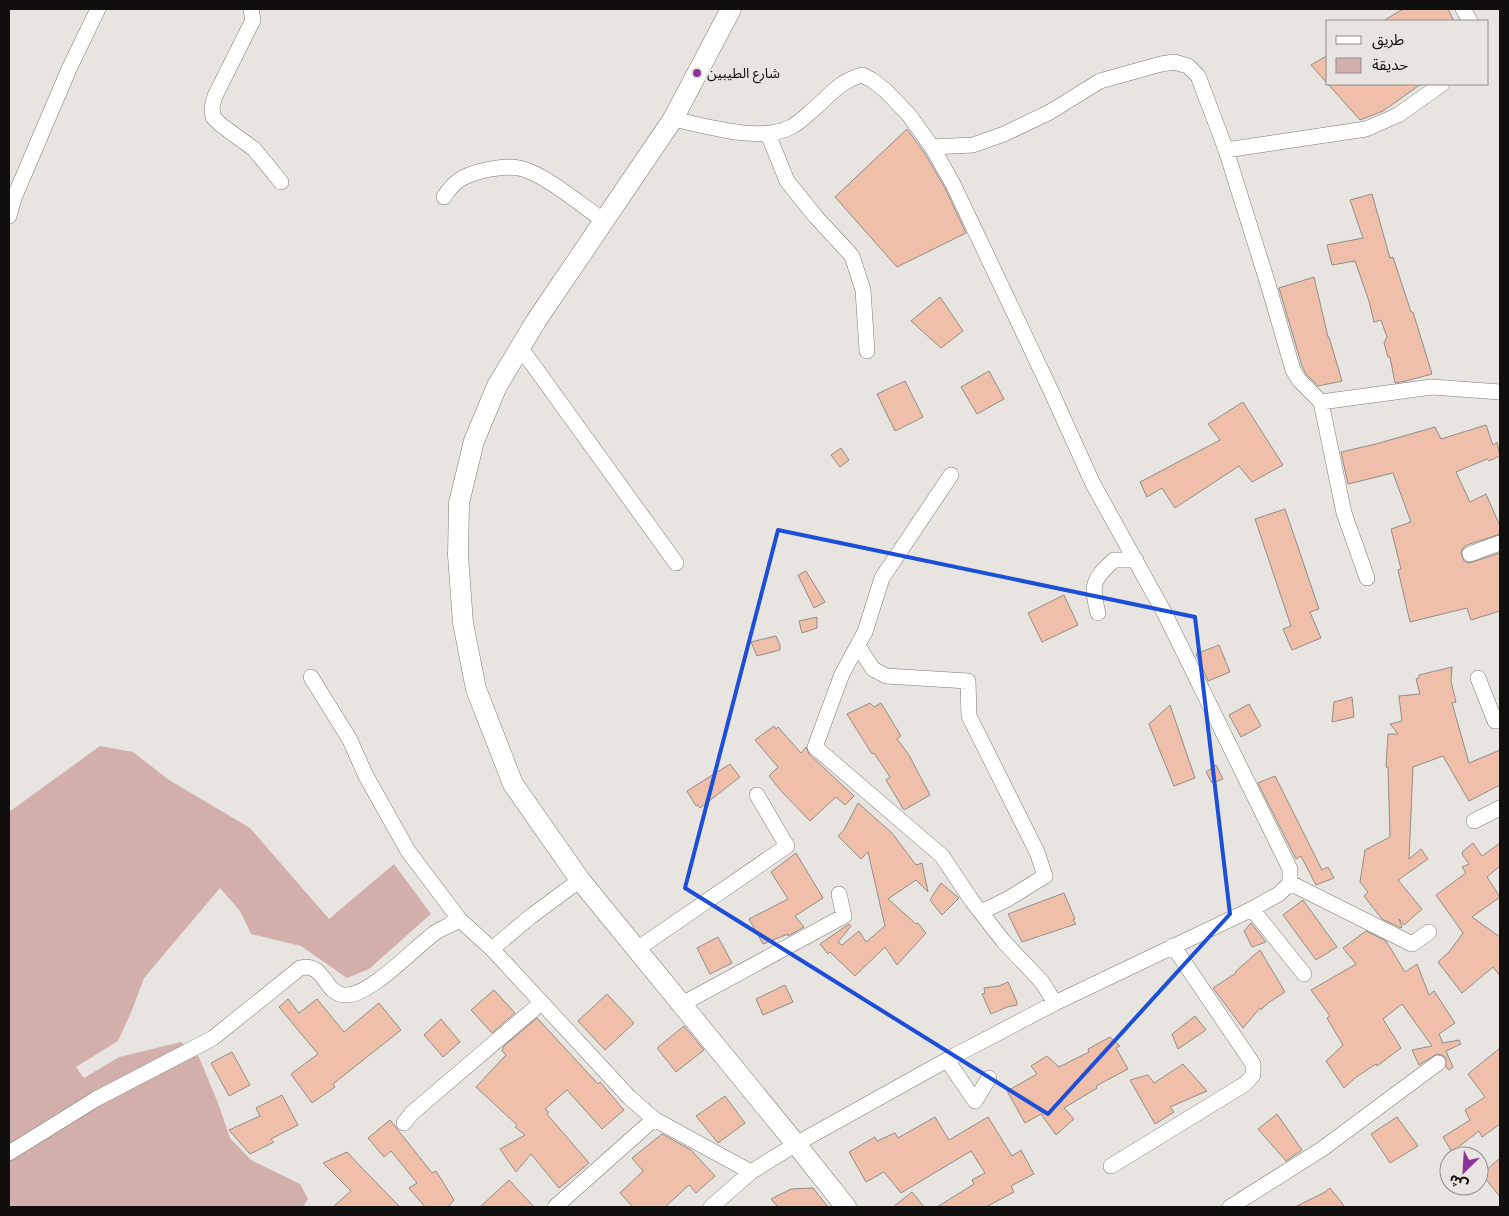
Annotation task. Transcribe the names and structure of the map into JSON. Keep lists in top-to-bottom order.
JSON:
{
  "places": ["شارع الطيبين"],
  "legend": ["طريق", "حديقة"],
  "north": "bottom left"
}
